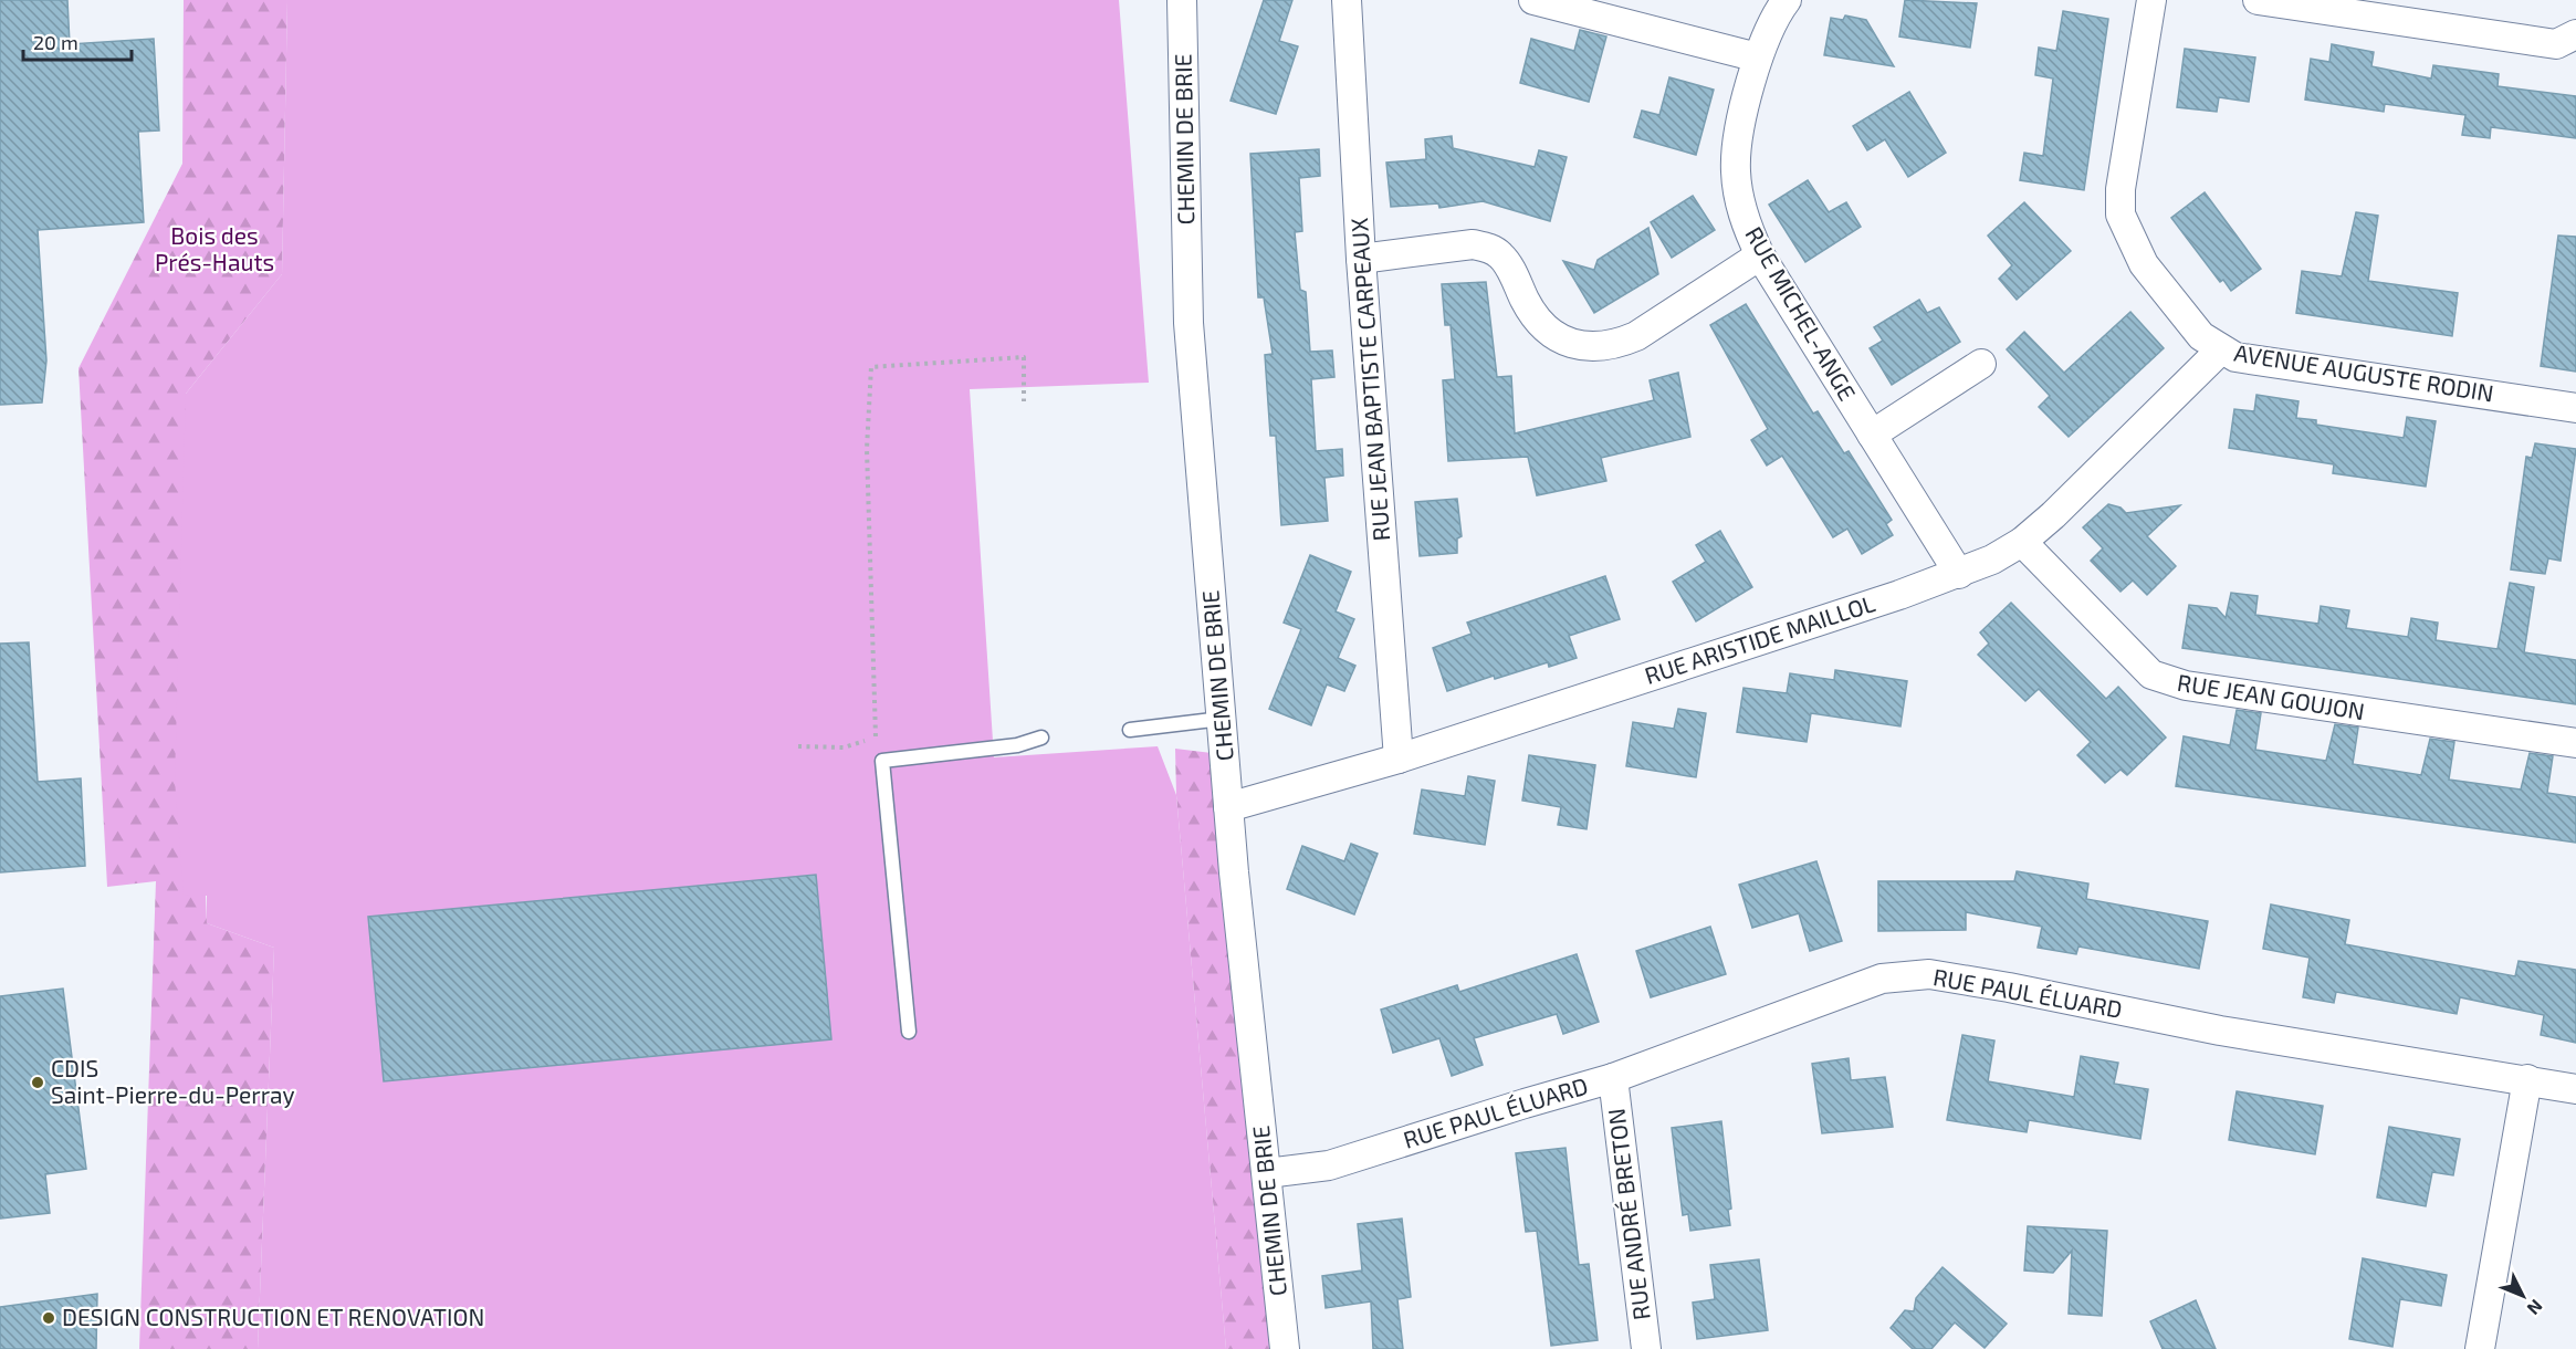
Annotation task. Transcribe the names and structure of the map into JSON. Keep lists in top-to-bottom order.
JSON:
{
  "streets": {
    "street": [
      "CHEMIN DE BRIE",
      "RUE MICHEL-ANGE",
      "AVENUE AUGUSTE RODIN",
      "RUE JEAN BAPTISTE CARPEAUX",
      "RUE ARISTIDE MAILLOL",
      "RUE JEAN GOUJON",
      "RUE PAUL ÉLUARD",
      "RUE ANDRÉ BRETON"
    ]
  },
  "crossings": [
    ["CHEMIN DE BRIE", "RUE ARISTIDE MAILLOL"],
    ["CHEMIN DE BRIE", "RUE PAUL ÉLUARD"],
    ["RUE MICHEL-ANGE", "RUE ARISTIDE MAILLOL"],
    ["AVENUE AUGUSTE RODIN", "RUE ARISTIDE MAILLOL"],
    ["RUE JEAN BAPTISTE CARPEAUX", "RUE ARISTIDE MAILLOL"],
    ["RUE ARISTIDE MAILLOL", "RUE JEAN GOUJON"],
    ["RUE PAUL ÉLUARD", "RUE ANDRÉ BRETON"]
  ],
  "parks": ["Bois des Prés-Hauts"],
  "places": ["CDIS Saint-Pierre-du-Perray", "DESIGN CONSTRUCTION ET RENOVATION"],
  "scale_bar": "20 m",
  "north": "bottom right"
}
